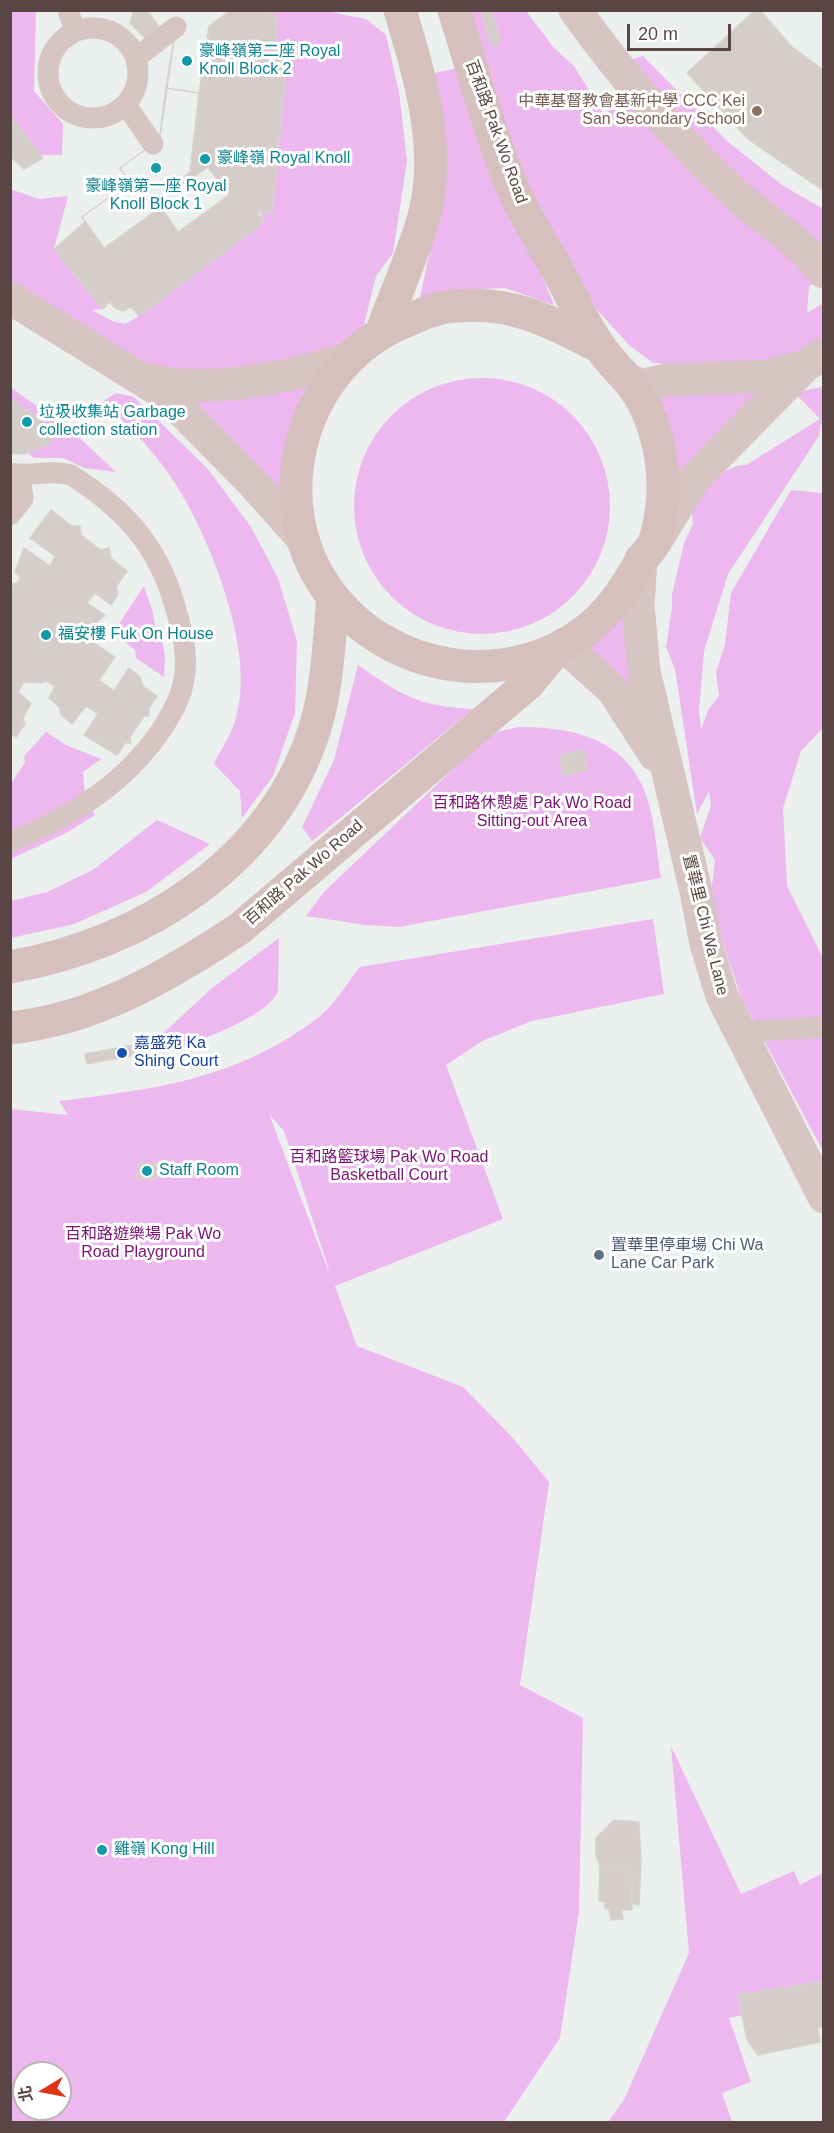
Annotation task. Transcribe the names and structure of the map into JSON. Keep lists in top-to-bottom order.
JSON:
{
  "streets": {
    "main road": ["百和路 Pak Wo Road"],
    "street": ["置華里 Chi Wa Lane"]
  },
  "crossings": [
    ["百和路 Pak Wo Road", "置華里 Chi Wa Lane"]
  ],
  "parks": ["百和路休憩處 Pak Wo Road Sitting-out Area", "百和路籃球場 Pak Wo Road Basketball Court", "百和路遊樂場 Pak Wo Road Playground"],
  "places": [
    "豪峰嶺第二座 Royal Knoll Block 2",
    "中華基督教會基新中學 CCC Kei San Secondary School",
    "豪峰嶺 Royal Knoll",
    "豪峰嶺第一座 Royal Knoll Block 1",
    "垃圾收集站 Garbage collection station",
    "福安樓 Fuk On House",
    "嘉盛苑 Ka Shing Court",
    "Staff Room",
    "置華里停車場 Chi Wa Lane Car Park",
    "雞嶺 Kong Hill"
  ],
  "scale_bar": "20 m",
  "north": "left"
}
